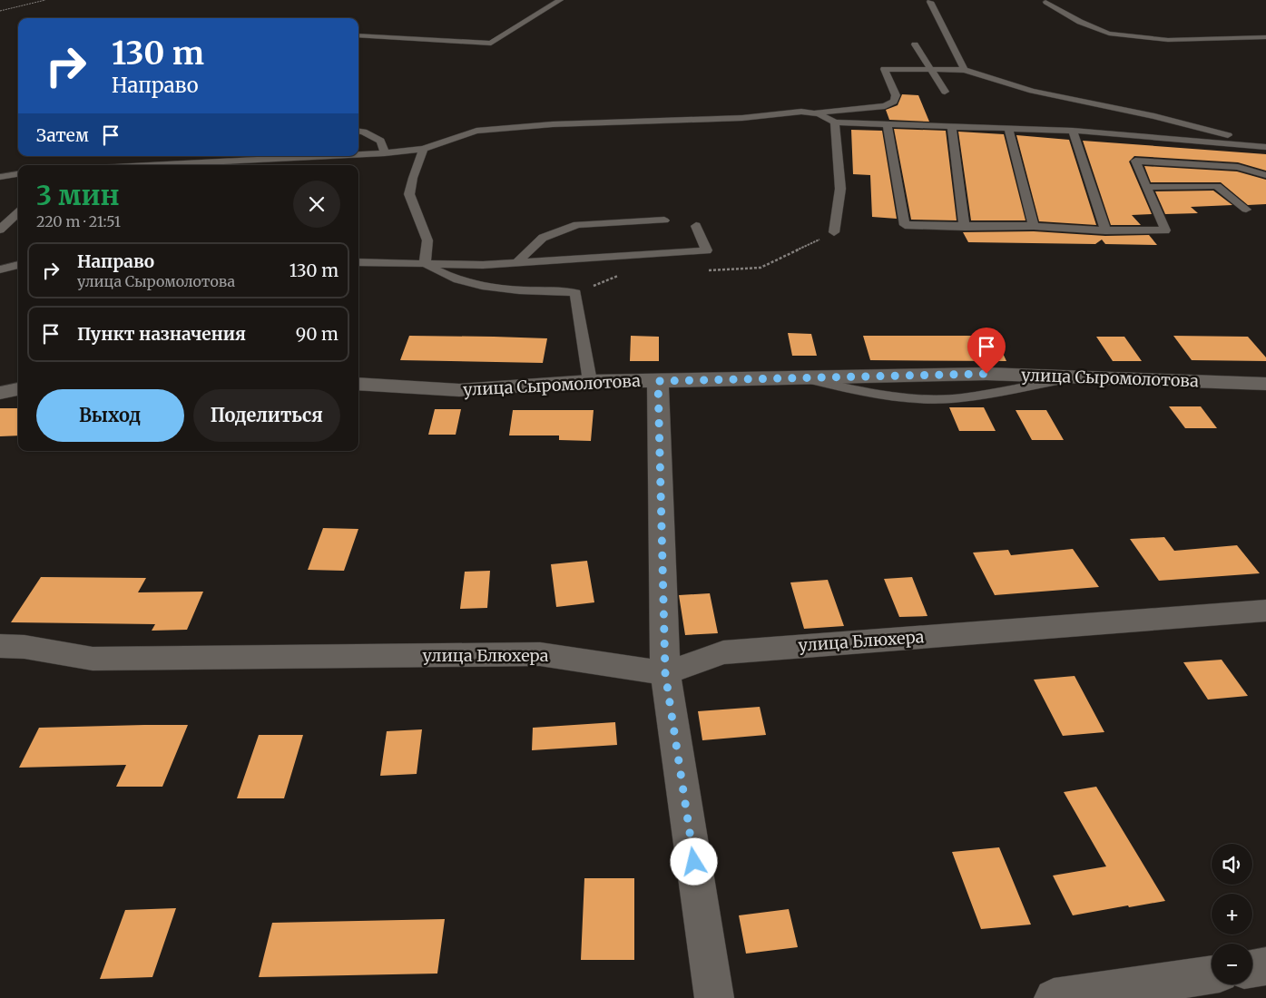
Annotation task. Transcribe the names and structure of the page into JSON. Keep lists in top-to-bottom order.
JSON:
{
  "streets": {
    "street": ["улица Сыромолотова", "улица Блюхера"]
  },
  "page": {
    "turn": ["130 m", "Направо"],
    "then": "Затем",
    "heading": ["3 мин", "220 m · 21:51"],
    "list": [
      {
        "name": "Направо",
        "note": "улица Сыромолотова",
        "value": "130 m"
      },
      {
        "name": "Пункт назначения",
        "value": "90 m"
      }
    ],
    "buttons": ["Выход", "Поделиться"],
    "map_buttons": ["+", "−"]
  }
}
